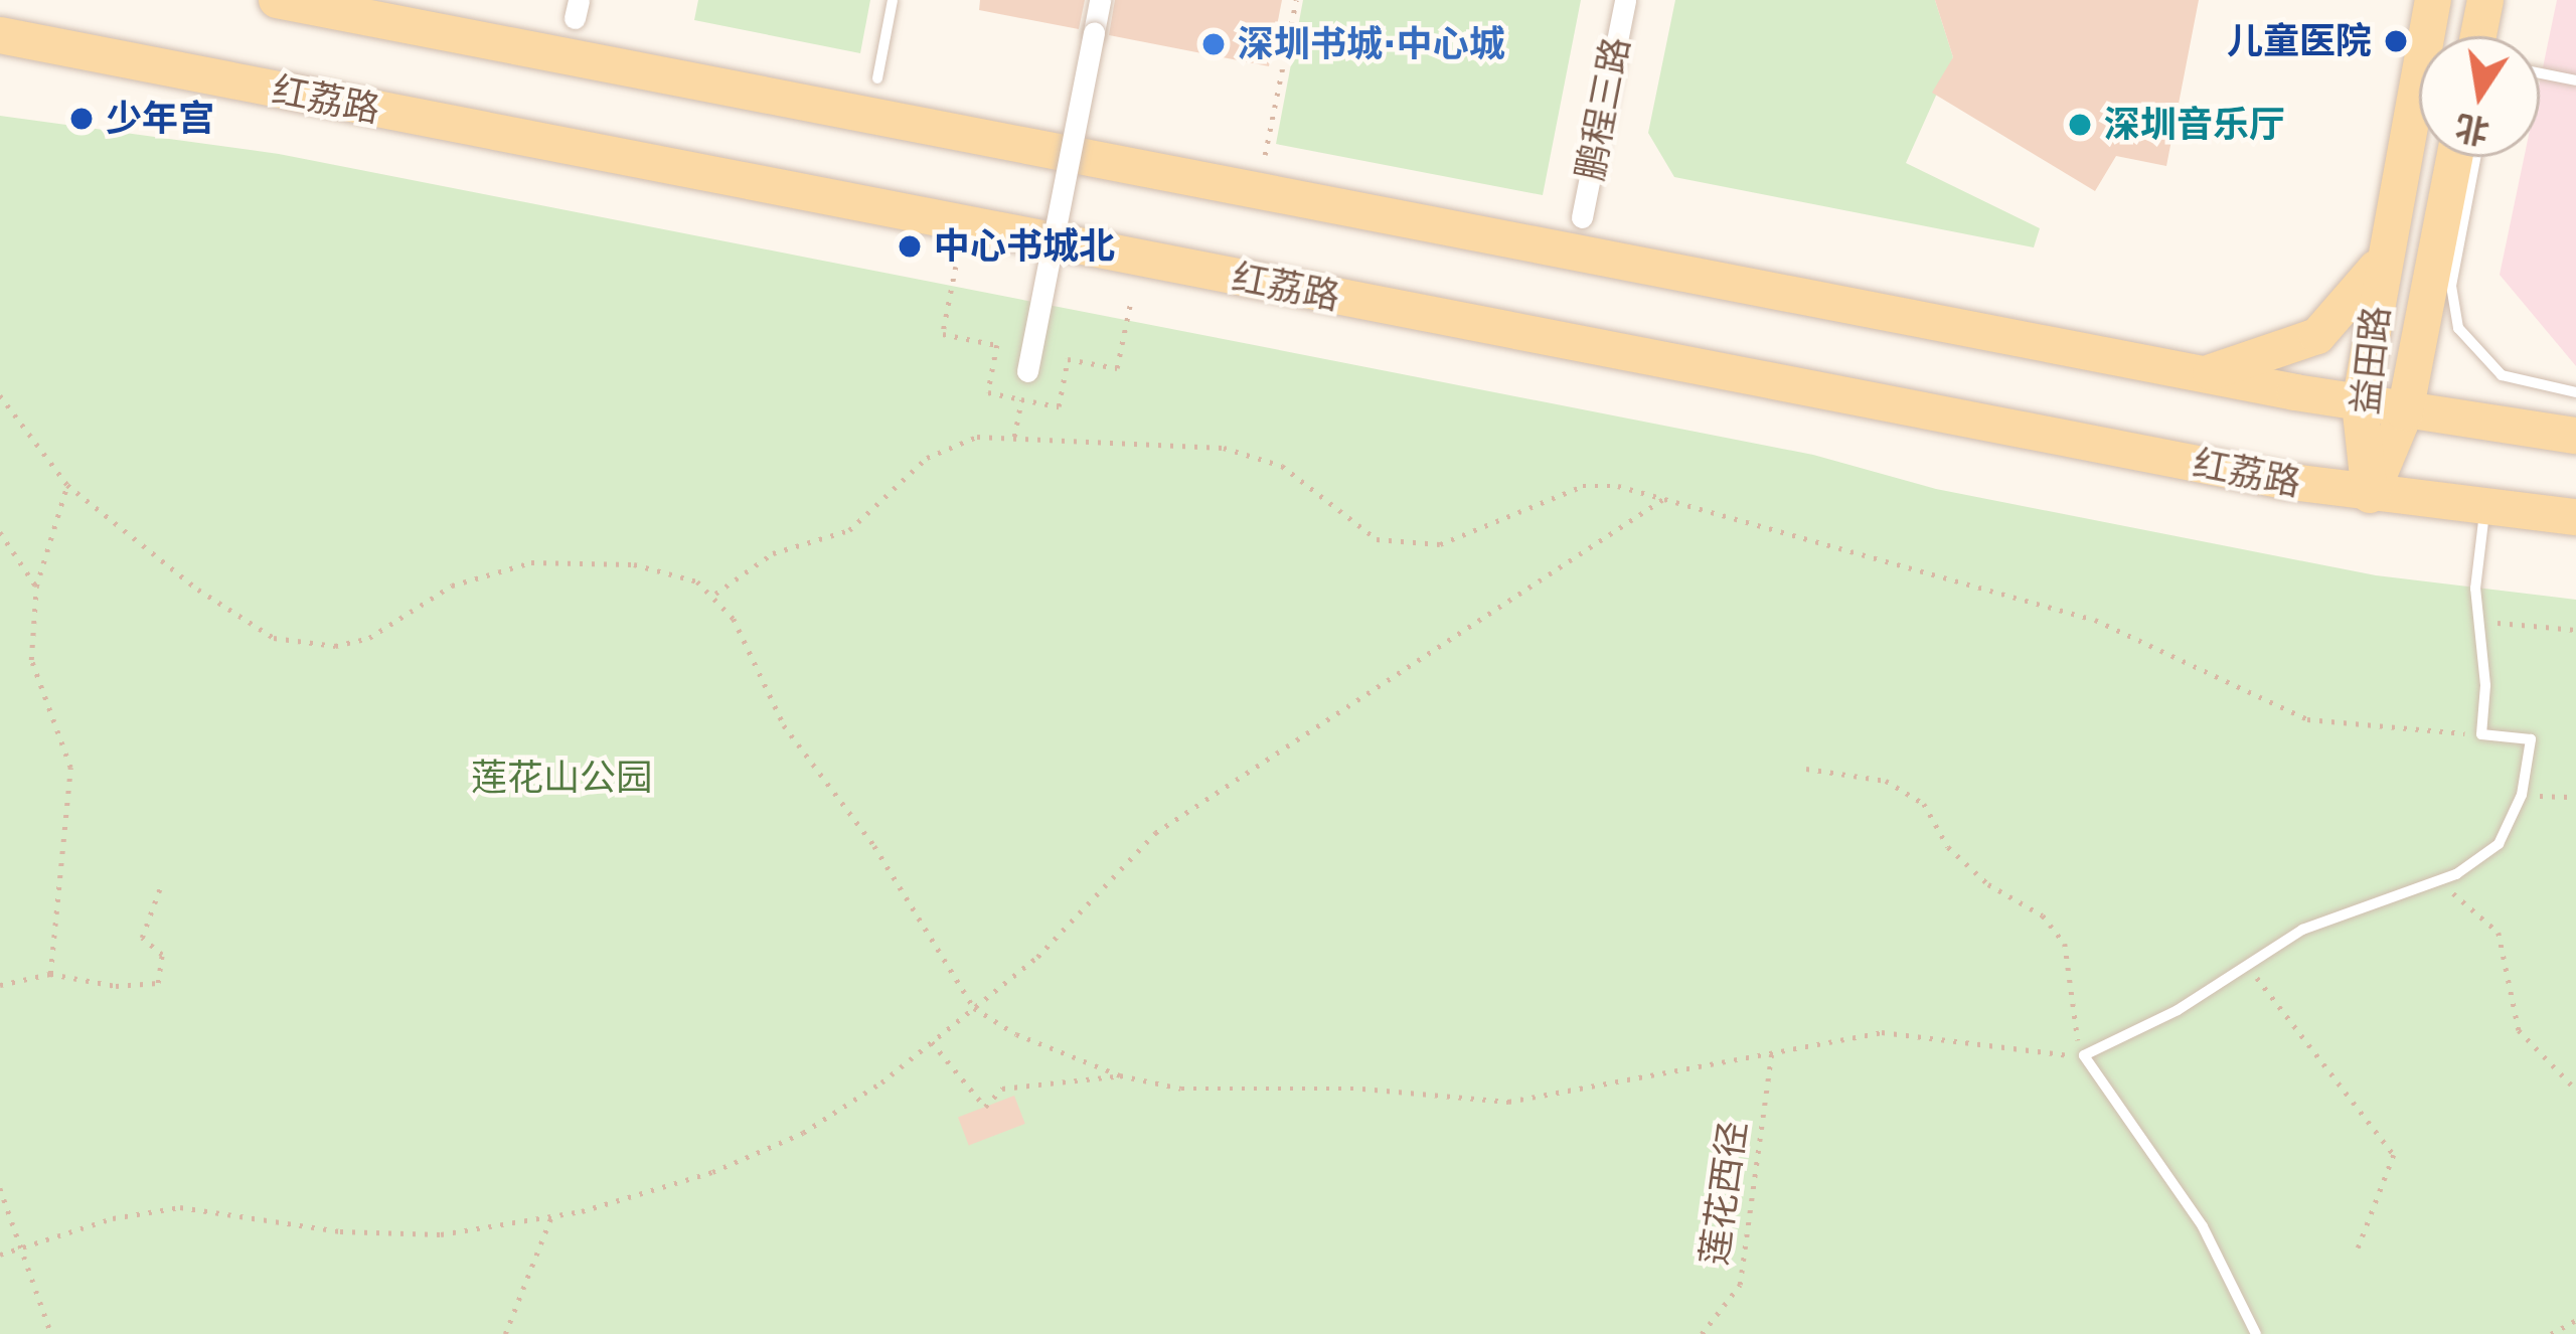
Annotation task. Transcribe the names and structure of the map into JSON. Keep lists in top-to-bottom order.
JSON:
{
  "streets": {
    "main road": ["红荔路", "益田路"],
    "street": ["鹏程三路"],
    "path": ["莲花西径"]
  },
  "crossings": [
    ["红荔路", "益田路"]
  ],
  "parks": ["莲花山公园"],
  "places": [
    "儿童医院",
    "深圳书城·中心城",
    "少年宫",
    "深圳音乐厅",
    "中心书城北"
  ],
  "north": "bottom"
}
